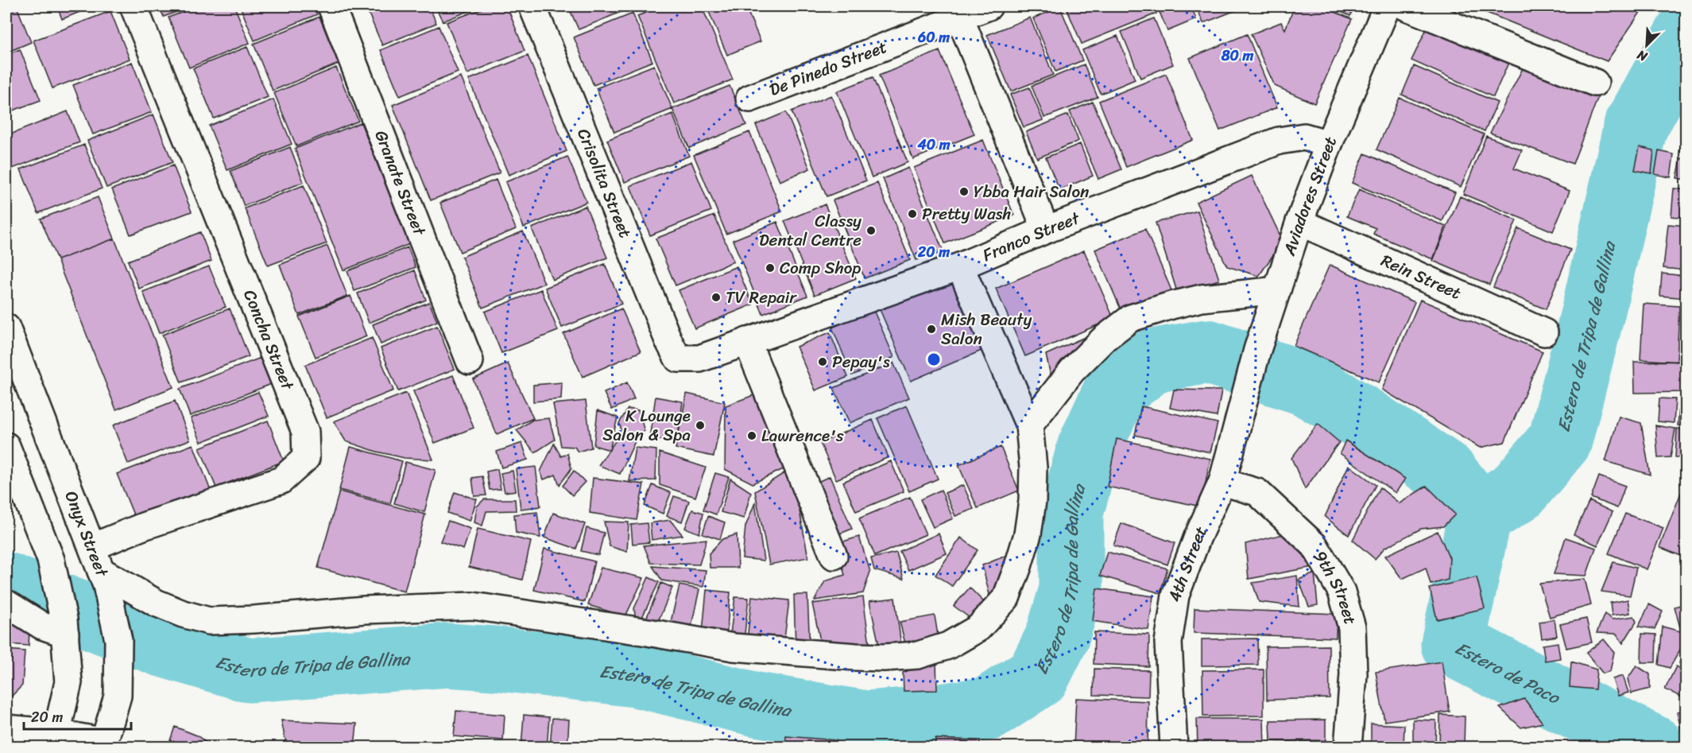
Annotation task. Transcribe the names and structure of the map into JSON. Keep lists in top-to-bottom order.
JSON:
{
  "streets": {
    "street": [
      "De Pinedo Street",
      "Crisolita Street",
      "Granate Street",
      "Aviadores Street",
      "Franco Street",
      "Rein Street",
      "Concha Street",
      "Onyx Street",
      "4th Street",
      "9th Street"
    ]
  },
  "crossings": [
    ["Crisolita Street", "Franco Street"],
    ["Aviadores Street", "Franco Street"],
    ["Aviadores Street", "Rein Street"],
    ["Aviadores Street", "4th Street"],
    ["Concha Street", "Onyx Street"],
    ["4th Street", "9th Street"]
  ],
  "water": ["Estero de Tripa de Gallina", "Estero de Paco"],
  "places": [
    "Ybba Hair Salon",
    "Pretty Wash",
    "Classy Dental Centre",
    "Comp Shop",
    "TV Repair",
    "Mish Beauty Salon",
    "Pepay's",
    "K Lounge Salon & Spa",
    "Lawrence's"
  ],
  "scale_bar": "20 m",
  "north": "bottom left",
  "rings": [
    "60 m",
    "80 m",
    "40 m",
    "20 m"
  ]
}
